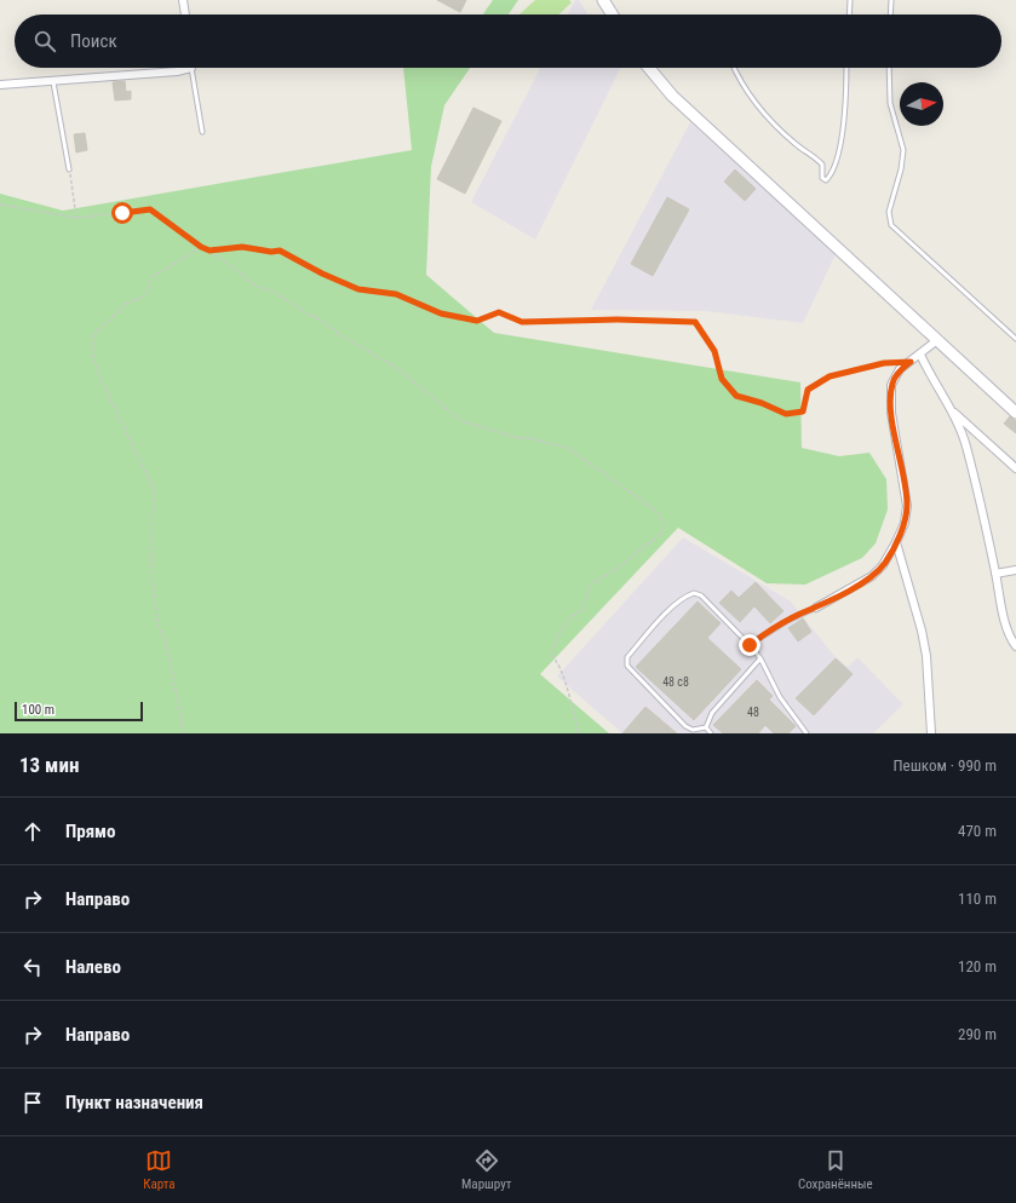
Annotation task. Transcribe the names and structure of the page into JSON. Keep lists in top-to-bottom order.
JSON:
{
  "house_numbers": ["48 с8", "48"],
  "scale_bar": "100 m",
  "north": "right",
  "page": {
    "search": "Поиск",
    "scale": "100 m",
    "heading": ["13 мин", "Пешком · 990 m"],
    "list": [
      ["Прямо", "470 m"],
      ["Направо", "110 m"],
      ["Налево", "120 m"],
      ["Направо", "290 m"],
      "Пункт назначения"
    ],
    "nav": ["Карта", "Маршрут", "Сохранённые"]
  }
}
